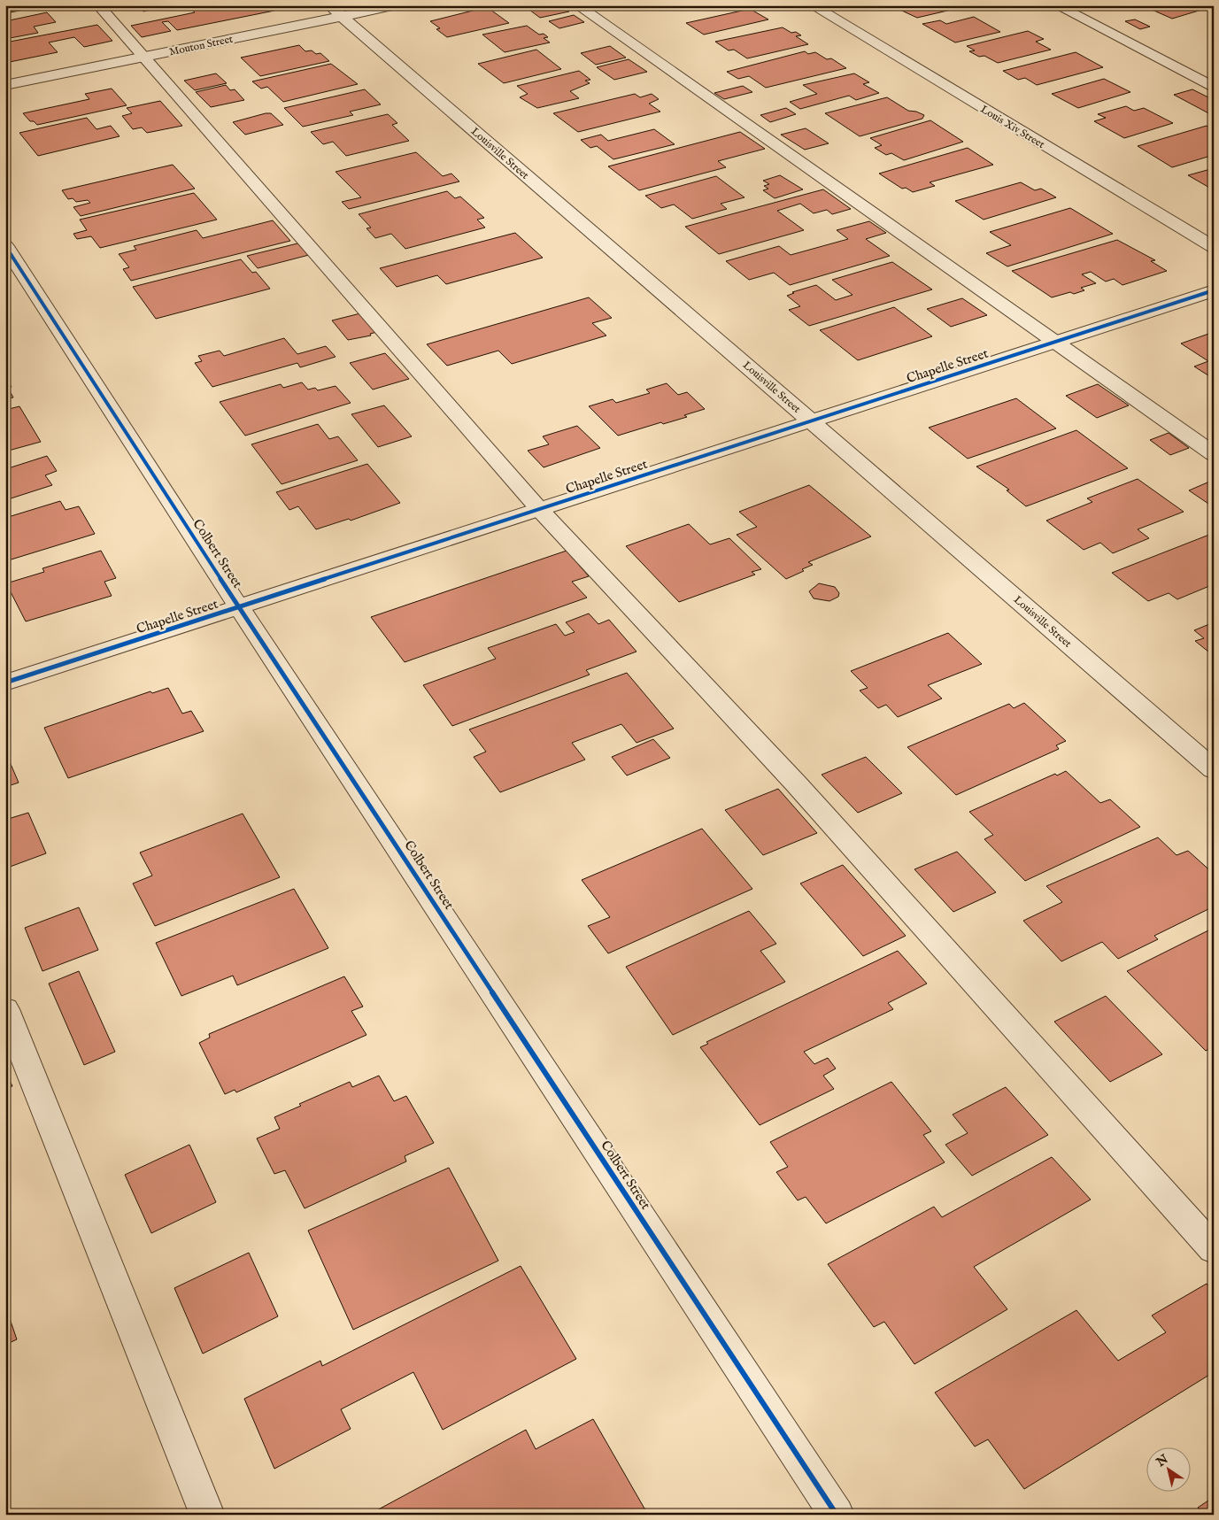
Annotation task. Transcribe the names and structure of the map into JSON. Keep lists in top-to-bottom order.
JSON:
{
  "streets": {
    "street": [
      "Mouton Street",
      "Louis Xiv Street",
      "Louisville Street",
      "Chapelle Street",
      "Colbert Street"
    ]
  },
  "crossings": [
    ["Mouton Street", "Louisville Street"],
    ["Louisville Street", "Chapelle Street"],
    ["Chapelle Street", "Colbert Street"]
  ],
  "north": "top left"
}
